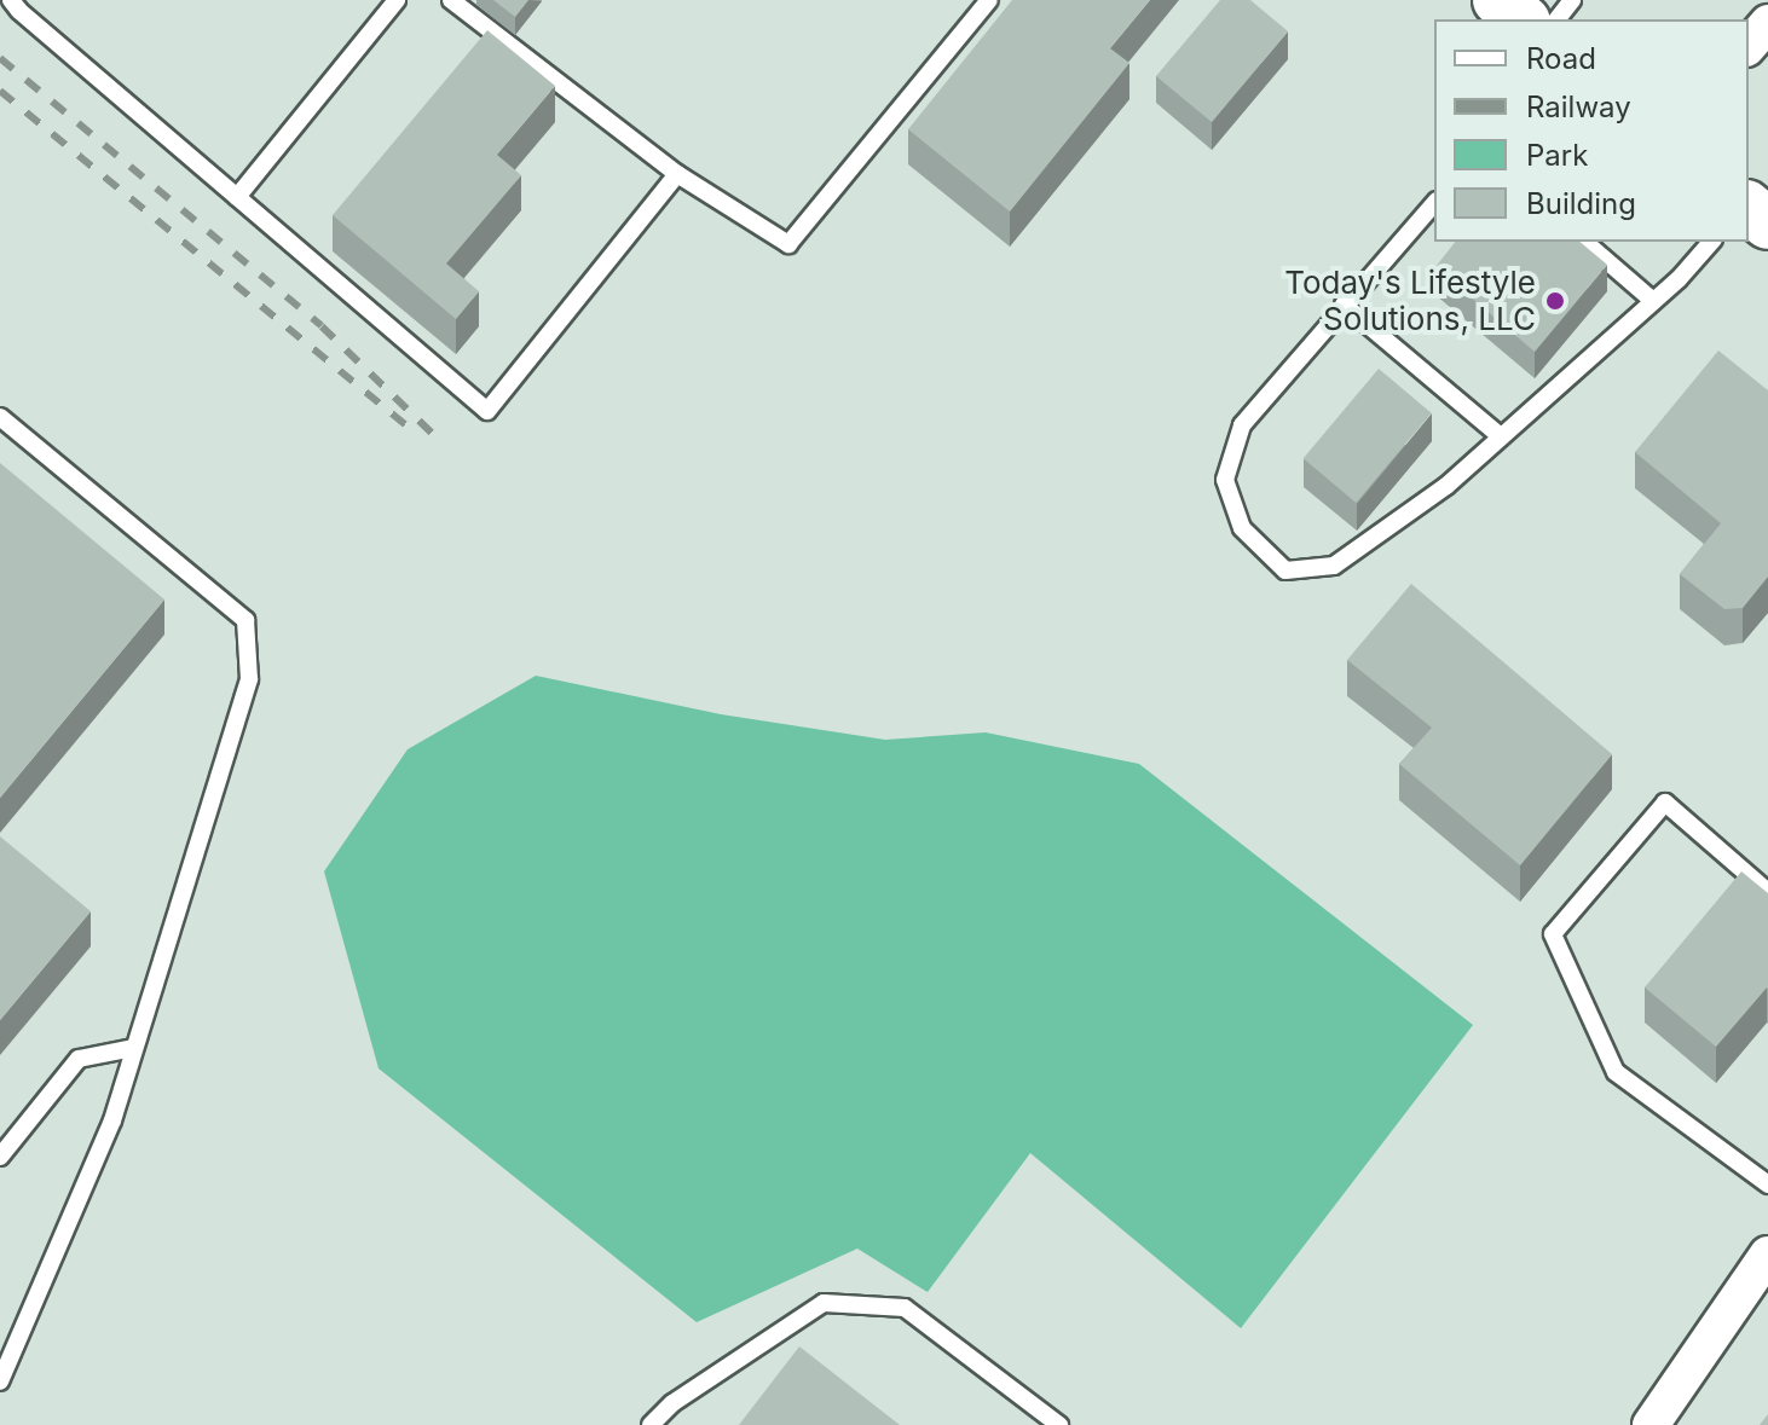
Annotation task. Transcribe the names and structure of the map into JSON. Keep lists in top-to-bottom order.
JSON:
{
  "places": ["Today's Lifestyle Solutions, LLC"],
  "legend": [
    "Road",
    "Railway",
    "Park",
    "Building"
  ]
}
